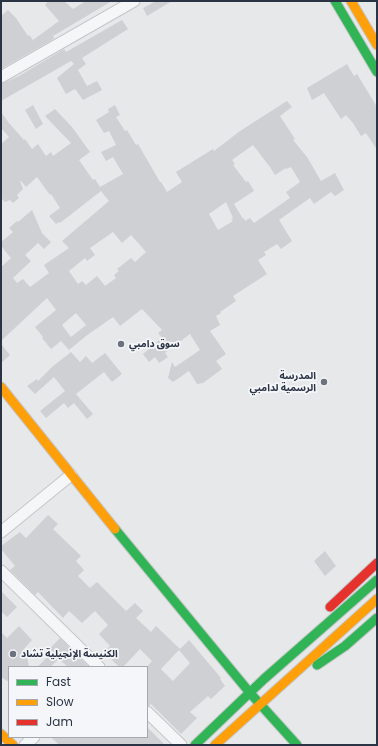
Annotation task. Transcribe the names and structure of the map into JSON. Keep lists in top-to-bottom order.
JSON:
{
  "places": ["سوق دامبي", "المدرسة الرسمية لدامبي", "الكنيسة الإنجيلية تشاد"],
  "legend": ["Fast", "Slow", "Jam"]
}
